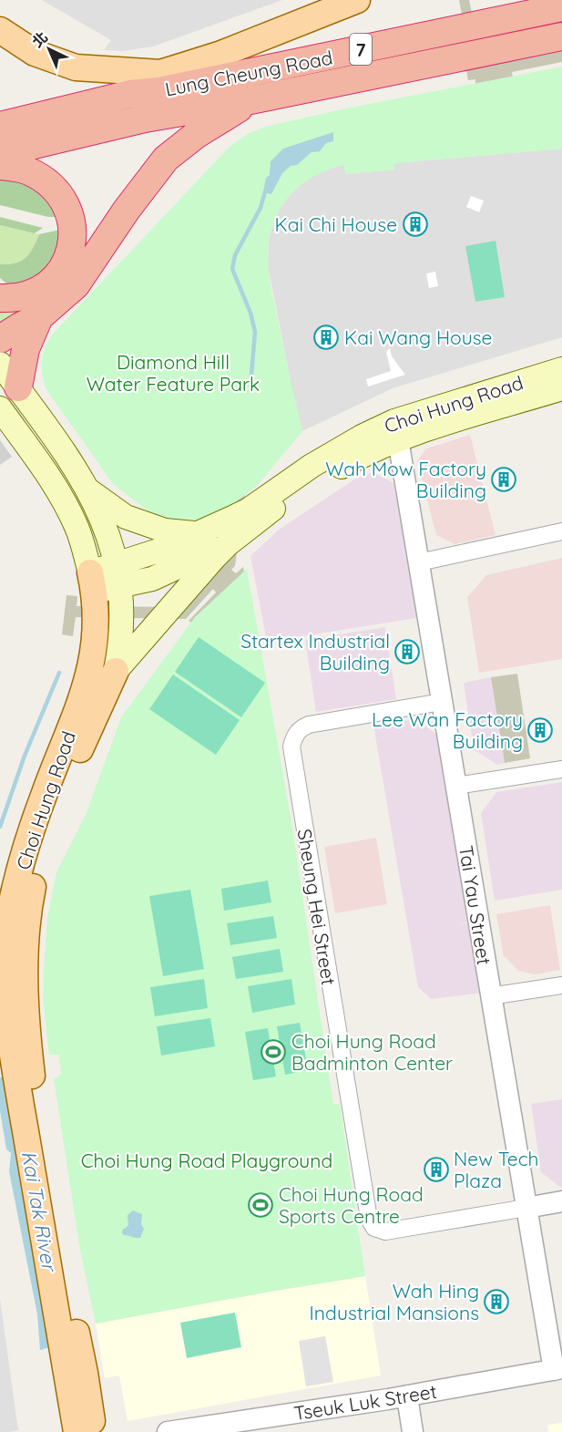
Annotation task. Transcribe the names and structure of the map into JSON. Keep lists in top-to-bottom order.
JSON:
{
  "streets": {
    "highway": ["7", "Lung Cheung Road"],
    "main road": ["Choi Hung Road"],
    "street": ["Tai Yau Street", "Sheung Hei Street", "Tseuk Luk Street"]
  },
  "crossings": [
    ["Choi Hung Road", "Tai Yau Street"],
    ["Tai Yau Street", "Sheung Hei Street"],
    ["Tai Yau Street", "Tseuk Luk Street"]
  ],
  "water": ["Kai Tak River"],
  "parks": ["Diamond Hill Water Feature Park", "Choi Hung Road Playground"],
  "places": {
    "building": [
      "Kai Chi House",
      "Kai Wang House",
      "Wah Mow Factory Building",
      "Startex Industrial Building",
      "Lee Wan Factory Building",
      "New Tech Plaza",
      "Wah Hing Industrial Mansions"
    ],
    "sports": ["Choi Hung Road Badminton Center", "Choi Hung Road Sports Centre"]
  },
  "north": "top left"
}
